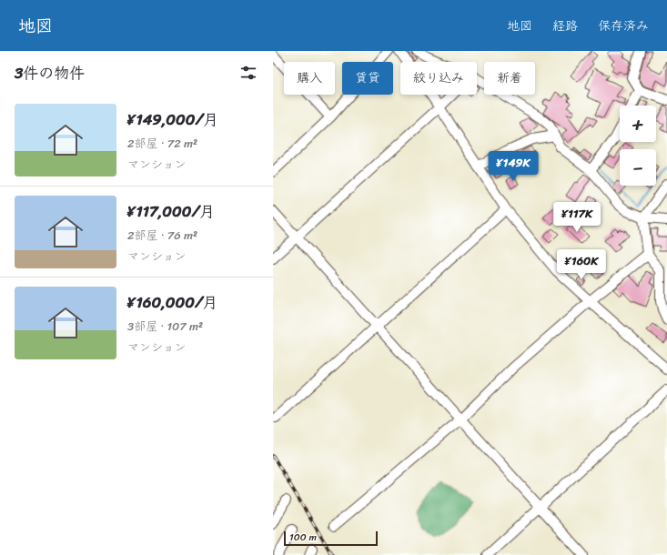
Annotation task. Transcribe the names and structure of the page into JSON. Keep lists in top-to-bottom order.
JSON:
{
  "scale_bar": "100 m",
  "page": {
    "header": "地図",
    "nav": ["地図", "経路", "保存済み"],
    "heading": "3件の物件",
    "chip": [
      "購入",
      "賃貸",
      "絞り込み",
      "新着"
    ],
    "list": [
      {
        "name": "¥149,000/月",
        "note": "2部屋 · 72 m² · マンション"
      },
      {
        "name": "¥117,000/月",
        "note": "2部屋 · 76 m² · マンション"
      },
      {
        "name": "¥160,000/月",
        "note": "3部屋 · 107 m² · マンション"
      }
    ],
    "map_buttons": ["+", "−"],
    "price": ["¥149K", "¥117K", "¥160K"],
    "scale": "100 m"
  }
}
